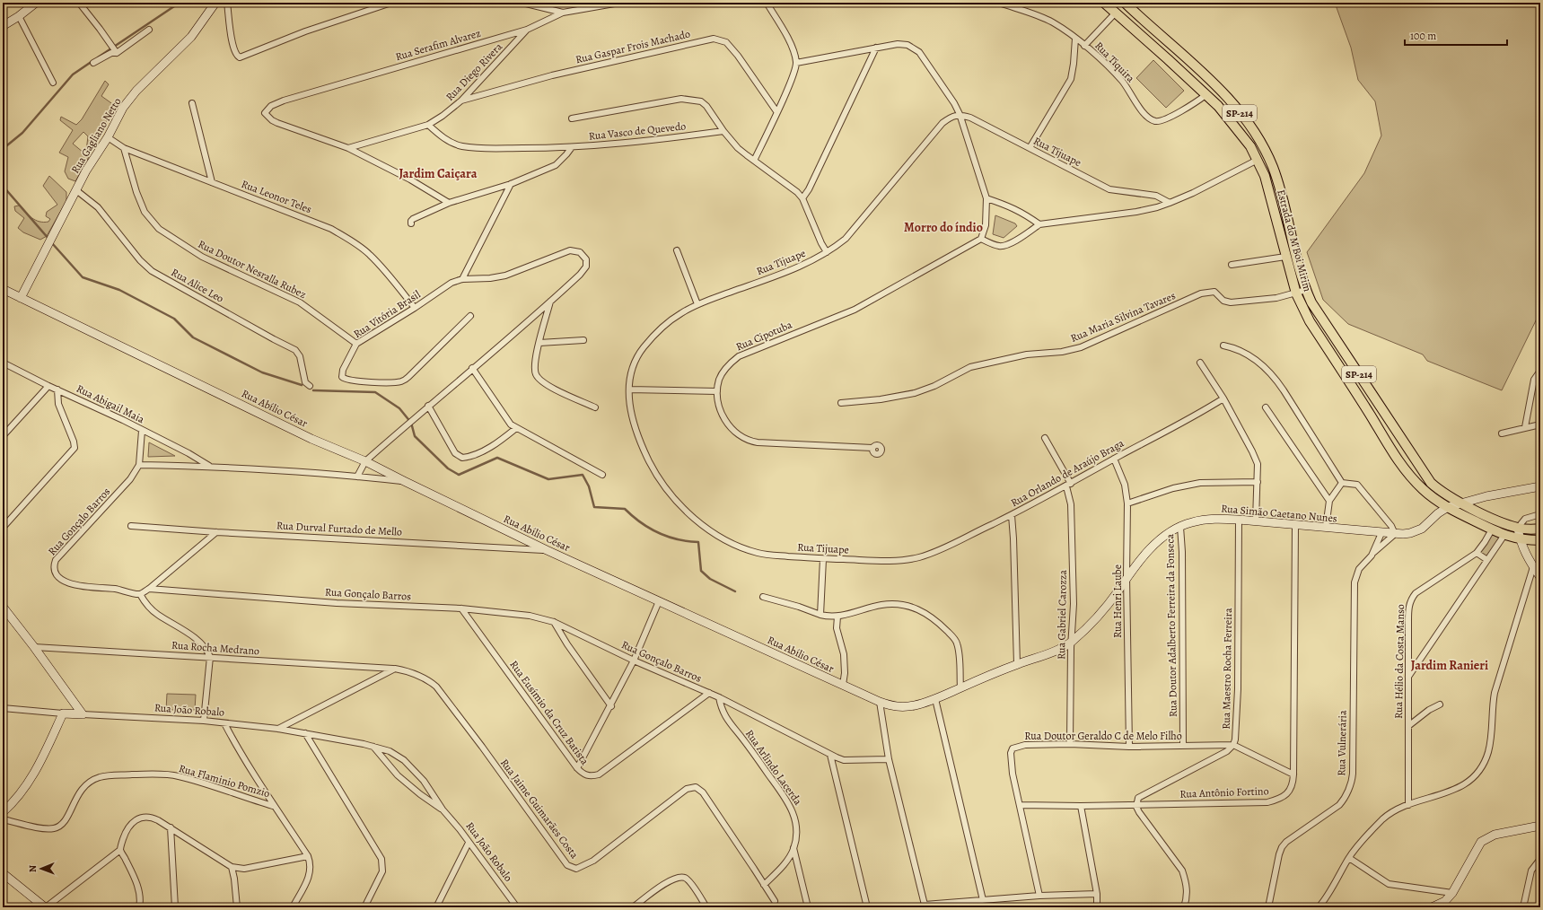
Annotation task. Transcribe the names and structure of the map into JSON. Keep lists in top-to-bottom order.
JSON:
{
  "streets": {
    "main road": [
      "SP-214",
      "Rua Gagliano Netto",
      "Estrada do M'Boi Mirim",
      "Rua Abílio César",
      "Rua Simão Caetano Nunes",
      "Rua João Robalo"
    ],
    "street": [
      "Rua Serafim Alvarez",
      "Rua Gaspar Frois Machado",
      "Rua Tiquira",
      "Rua Diego Rivera",
      "Rua Vasco de Quevedo",
      "Rua Tijuape",
      "Rua Leonor Teles",
      "Rua Doutor Nesralla Rubez",
      "Rua Alice Leo",
      "Rua Vitória Brasil",
      "Rua Maria Silvina Tavares",
      "Rua Cipotuba",
      "Rua Abigail Maia",
      "Rua Orlando de Araújo Braga",
      "Rua Gonçalo Barros",
      "Rua Durval Furtado de Mello",
      "Rua Henri Laube",
      "Rua Gabriel Carozza",
      "Rua Doutor Adalberto Ferreira da Fonseca",
      "Rua Rocha Medrano",
      "Rua Hélio da Costa Manso",
      "Rua Maestro Rocha Ferreira",
      "Rua Eusímio da Cruz Batista",
      "Rua Doutor Geraldo C de Melo Filho",
      "Rua Vulnerária",
      "Rua Arlindo Lacerda",
      "Rua Flaminio Pomzio",
      "Rua Antônio Fortino",
      "Rua Jaime Guimarães Costa"
    ]
  },
  "crossings": [
    ["Rua Serafim Alvarez", "Rua Diego Rivera"],
    ["Rua Gaspar Frois Machado", "Rua Diego Rivera"],
    ["Rua Tiquira", "Estrada do M'Boi Mirim"],
    ["Rua Diego Rivera", "Rua Vasco de Quevedo"],
    ["Rua Gagliano Netto", "Rua Leonor Teles"],
    ["Rua Gagliano Netto", "Rua Alice Leo"],
    ["Rua Gagliano Netto", "Rua Abílio César"],
    ["Rua Tijuape", "Rua Orlando de Araújo Braga"],
    ["Rua Leonor Teles", "Rua Doutor Nesralla Rubez"],
    ["Rua Leonor Teles", "Rua Vitória Brasil"],
    ["Estrada do M'Boi Mirim", "Rua Maria Silvina Tavares"],
    ["Estrada do M'Boi Mirim", "Rua Simão Caetano Nunes"],
    ["Estrada do M'Boi Mirim", "Rua Hélio da Costa Manso"],
    ["Rua Doutor Nesralla Rubez", "Rua Vitória Brasil"],
    ["Rua Abigail Maia", "Rua Abílio César"],
    ["Rua Abigail Maia", "Rua Gonçalo Barros"],
    ["Rua Abílio César", "Rua Simão Caetano Nunes"],
    ["Rua Abílio César", "Rua Durval Furtado de Mello"],
    ["Rua Abílio César", "Rua Gabriel Carozza"],
    ["Rua Orlando de Araújo Braga", "Rua Henri Laube"],
    ["Rua Orlando de Araújo Braga", "Rua Gabriel Carozza"],
    ["Rua Simão Caetano Nunes", "Rua Henri Laube"],
    ["Rua Simão Caetano Nunes", "Rua Gabriel Carozza"],
    ["Rua Simão Caetano Nunes", "Rua Doutor Adalberto Ferreira da Fonseca"],
    ["Rua Simão Caetano Nunes", "Rua Maestro Rocha Ferreira"],
    ["Rua Simão Caetano Nunes", "Rua Vulnerária"],
    ["Rua Simão Caetano Nunes", "Rua Antônio Fortino"],
    ["Rua Gonçalo Barros", "Rua Eusímio da Cruz Batista"],
    ["Rua Gonçalo Barros", "Rua Arlindo Lacerda"],
    ["Rua Henri Laube", "Rua Doutor Geraldo C de Melo Filho"],
    ["Rua Gabriel Carozza", "Rua Doutor Geraldo C de Melo Filho"],
    ["Rua Doutor Adalberto Ferreira da Fonseca", "Rua Doutor Geraldo C de Melo Filho"],
    ["Rua Rocha Medrano", "Rua Jaime Guimarães Costa"],
    ["Rua Maestro Rocha Ferreira", "Rua Doutor Geraldo C de Melo Filho"],
    ["Rua Maestro Rocha Ferreira", "Rua Antônio Fortino"],
    ["Rua Doutor Geraldo C de Melo Filho", "Rua Antônio Fortino"],
    ["Rua Arlindo Lacerda", "Rua Jaime Guimarães Costa"]
  ],
  "districts": ["Jardim Caiçara", "Morro do índio", "Jardim Ranieri"],
  "scale_bar": "100 m",
  "north": "left"
}
